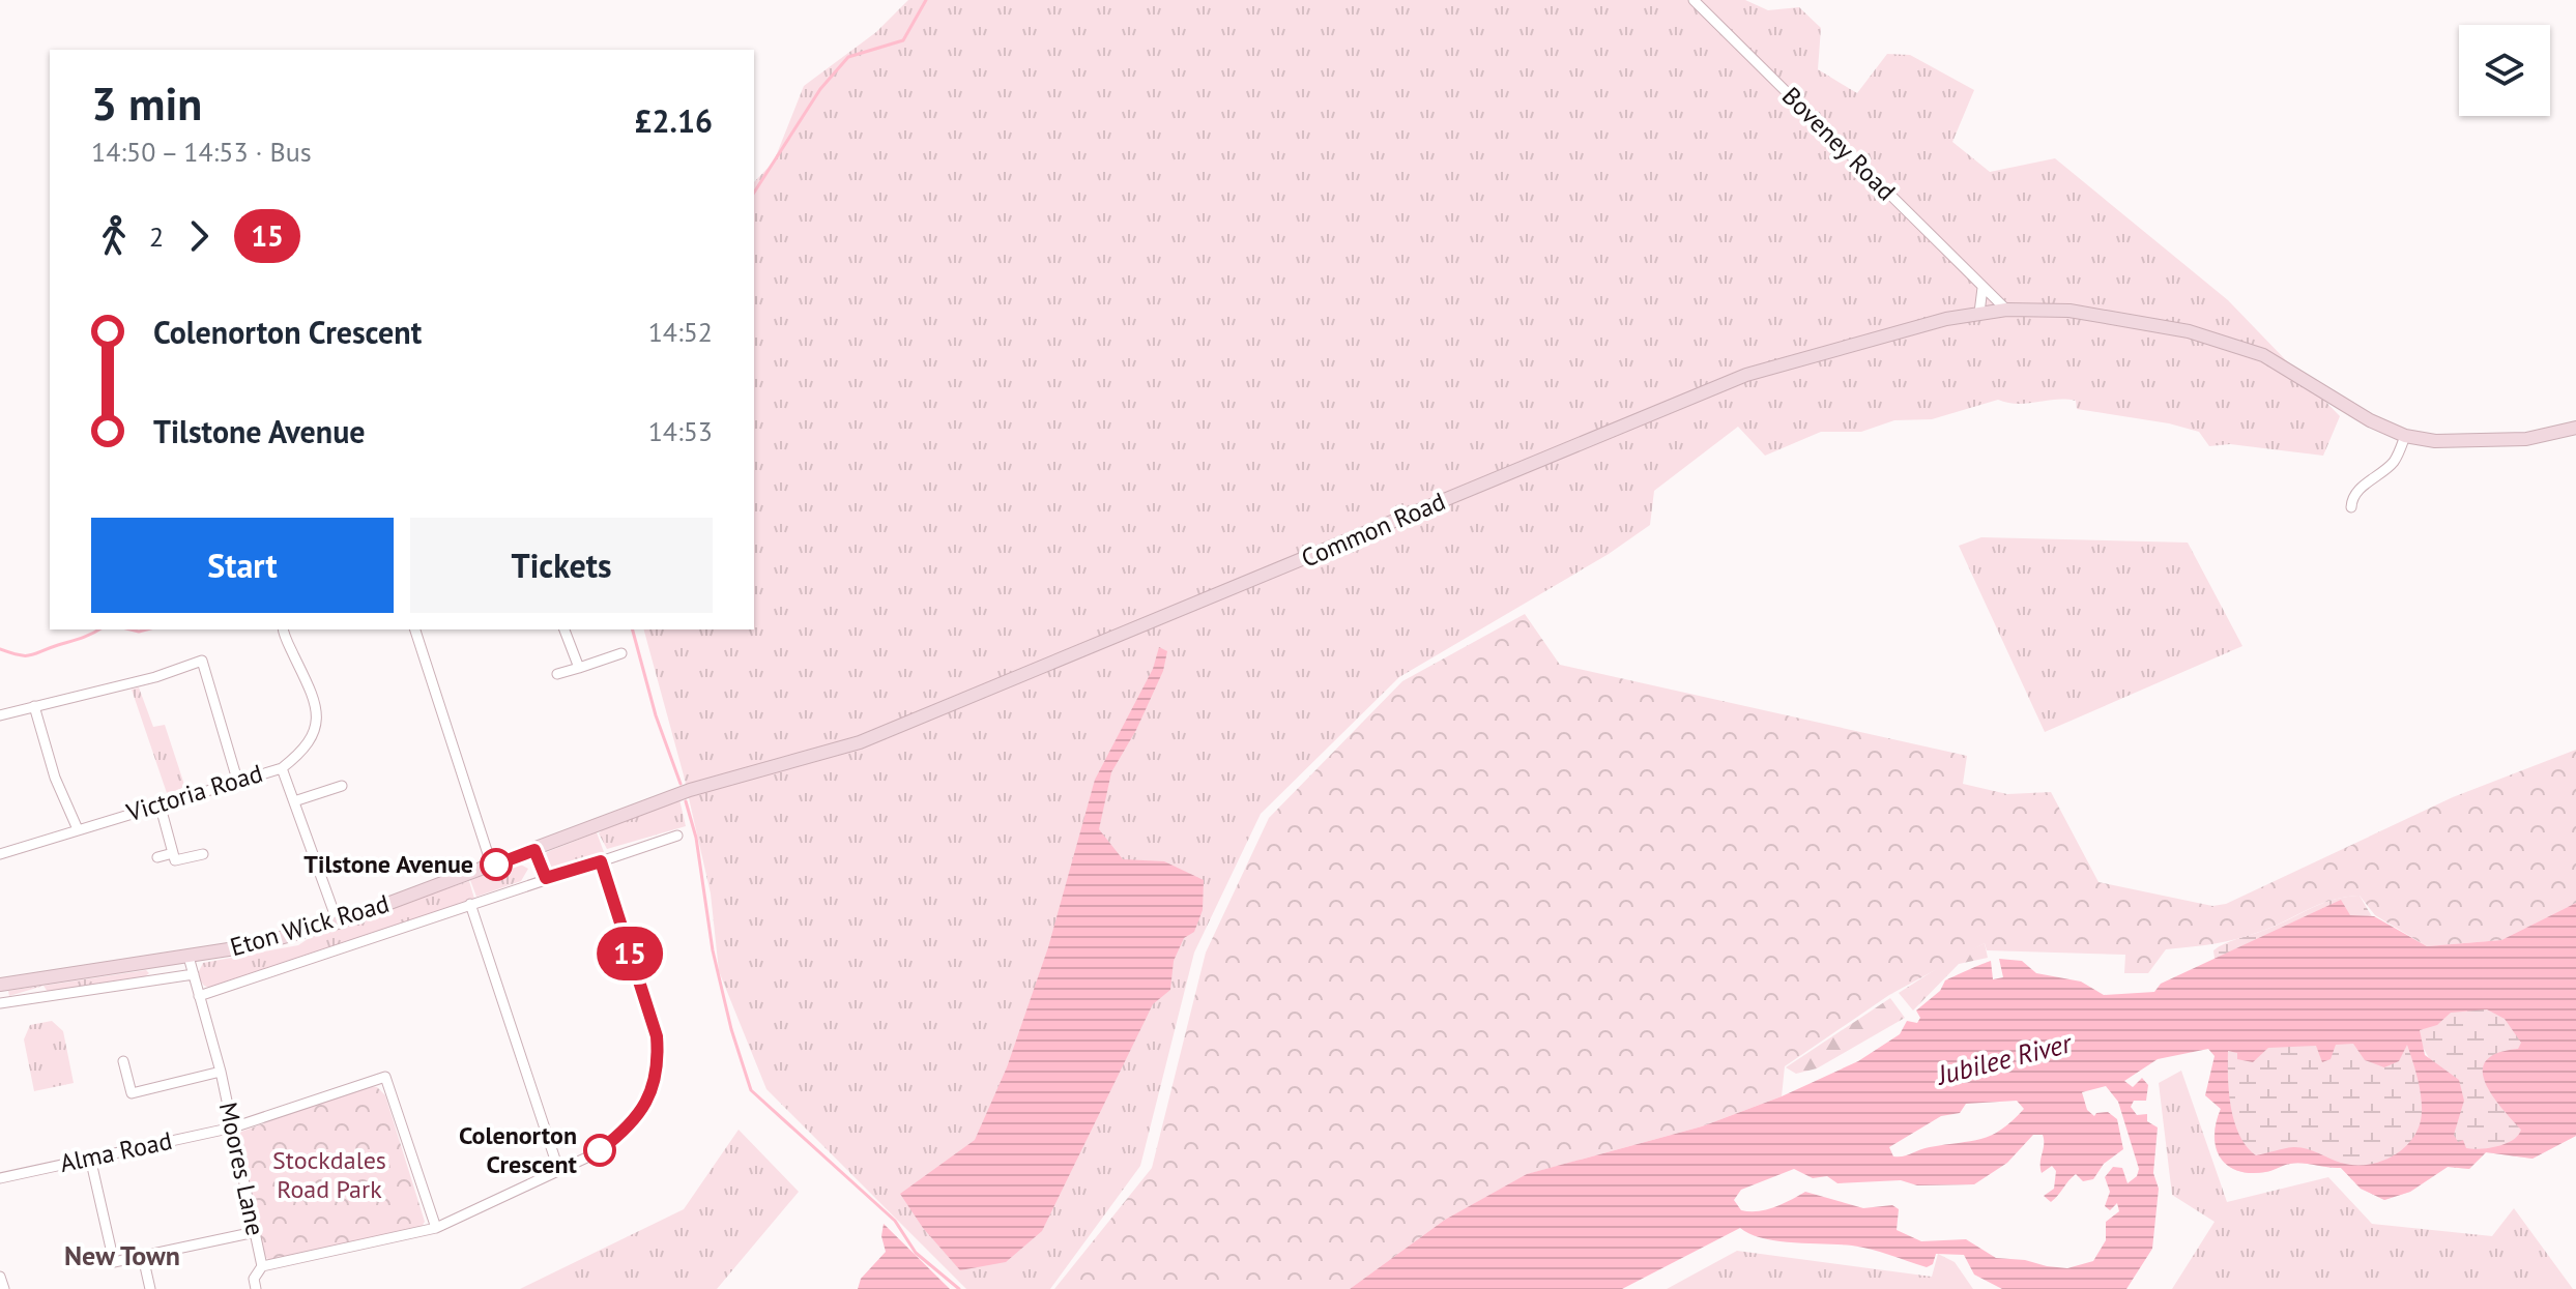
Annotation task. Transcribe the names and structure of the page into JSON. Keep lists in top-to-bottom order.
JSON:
{
  "streets": {
    "main road": ["Common Road", "Eton Wick Road"],
    "street": [
      "Boveney Road",
      "Victoria Road",
      "Alma Road",
      "Moores Lane"
    ]
  },
  "crossings": [
    ["Boveney Road", "Common Road"],
    ["Common Road", "Eton Wick Road"],
    ["Victoria Road", "Eton Wick Road"],
    ["Eton Wick Road", "Moores Lane"],
    ["Alma Road", "Moores Lane"]
  ],
  "districts": ["New Town"],
  "water": ["Jubilee River"],
  "parks": ["Stockdales Road Park"],
  "places": ["Tilstone Avenue", "Colenorton Crescent"],
  "lines": ["bus line 15"],
  "page": {
    "on_map": "15",
    "heading": ["3 min", "14:50 – 14:53 · Bus", "£2.16"],
    "legs": ["2", "15"],
    "list": [
      {
        "name": "Colenorton Crescent",
        "value": "14:52"
      },
      {
        "name": "Tilstone Avenue",
        "value": "14:53"
      }
    ],
    "buttons": ["Start", "Tickets"]
  }
}
